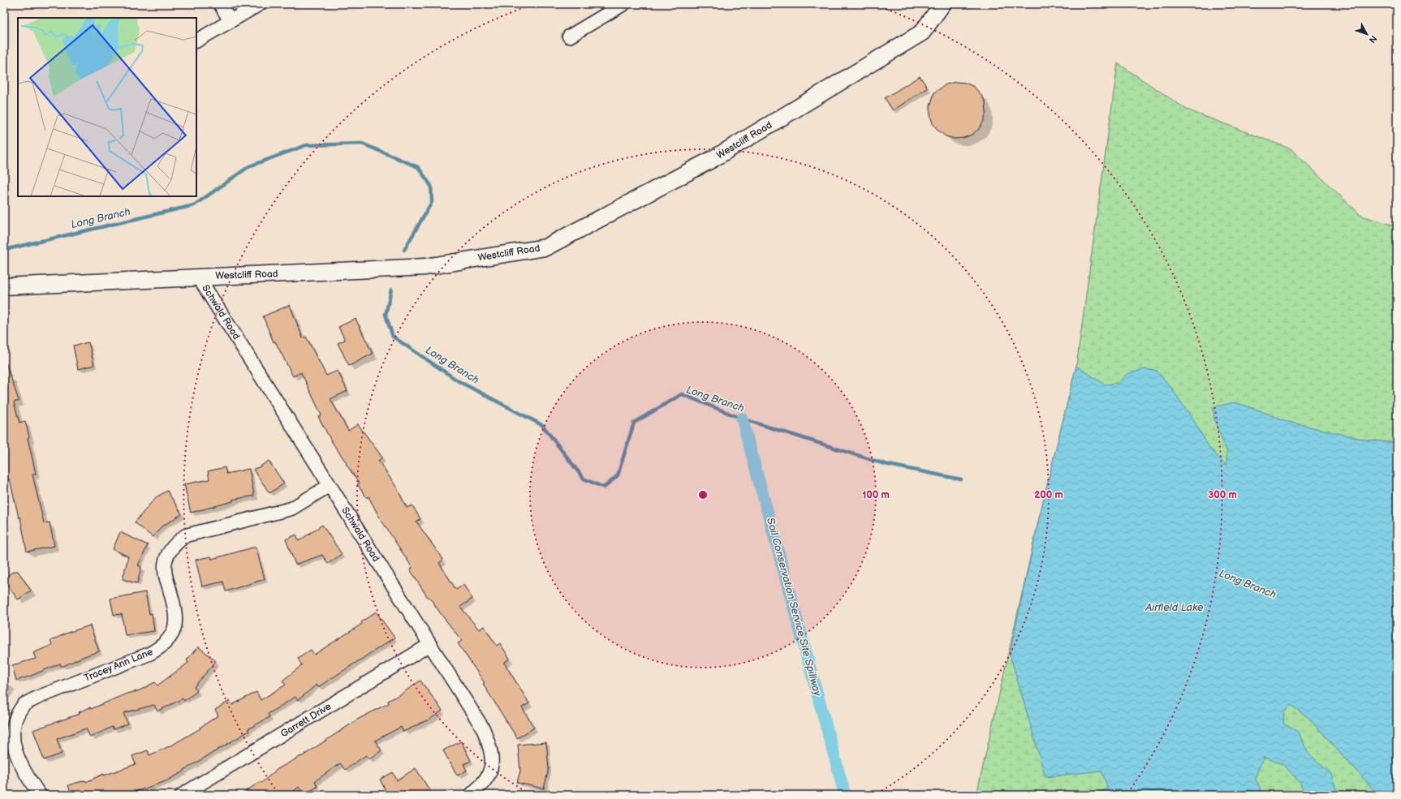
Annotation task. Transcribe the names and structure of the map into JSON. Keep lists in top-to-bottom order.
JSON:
{
  "streets": {
    "street": [
      "Westcliff Road",
      "Schwald Road",
      "Tracey Ann Lane",
      "Garrett Drive"
    ]
  },
  "crossings": [
    ["Westcliff Road", "Schwald Road"],
    ["Schwald Road", "Tracey Ann Lane"],
    ["Schwald Road", "Garrett Drive"]
  ],
  "water": ["Long Branch", "Soil Conservation Service Site Spillway", "Airfield Lake"],
  "north": "bottom right",
  "rings": ["100 m", "200 m", "300 m"]
}
